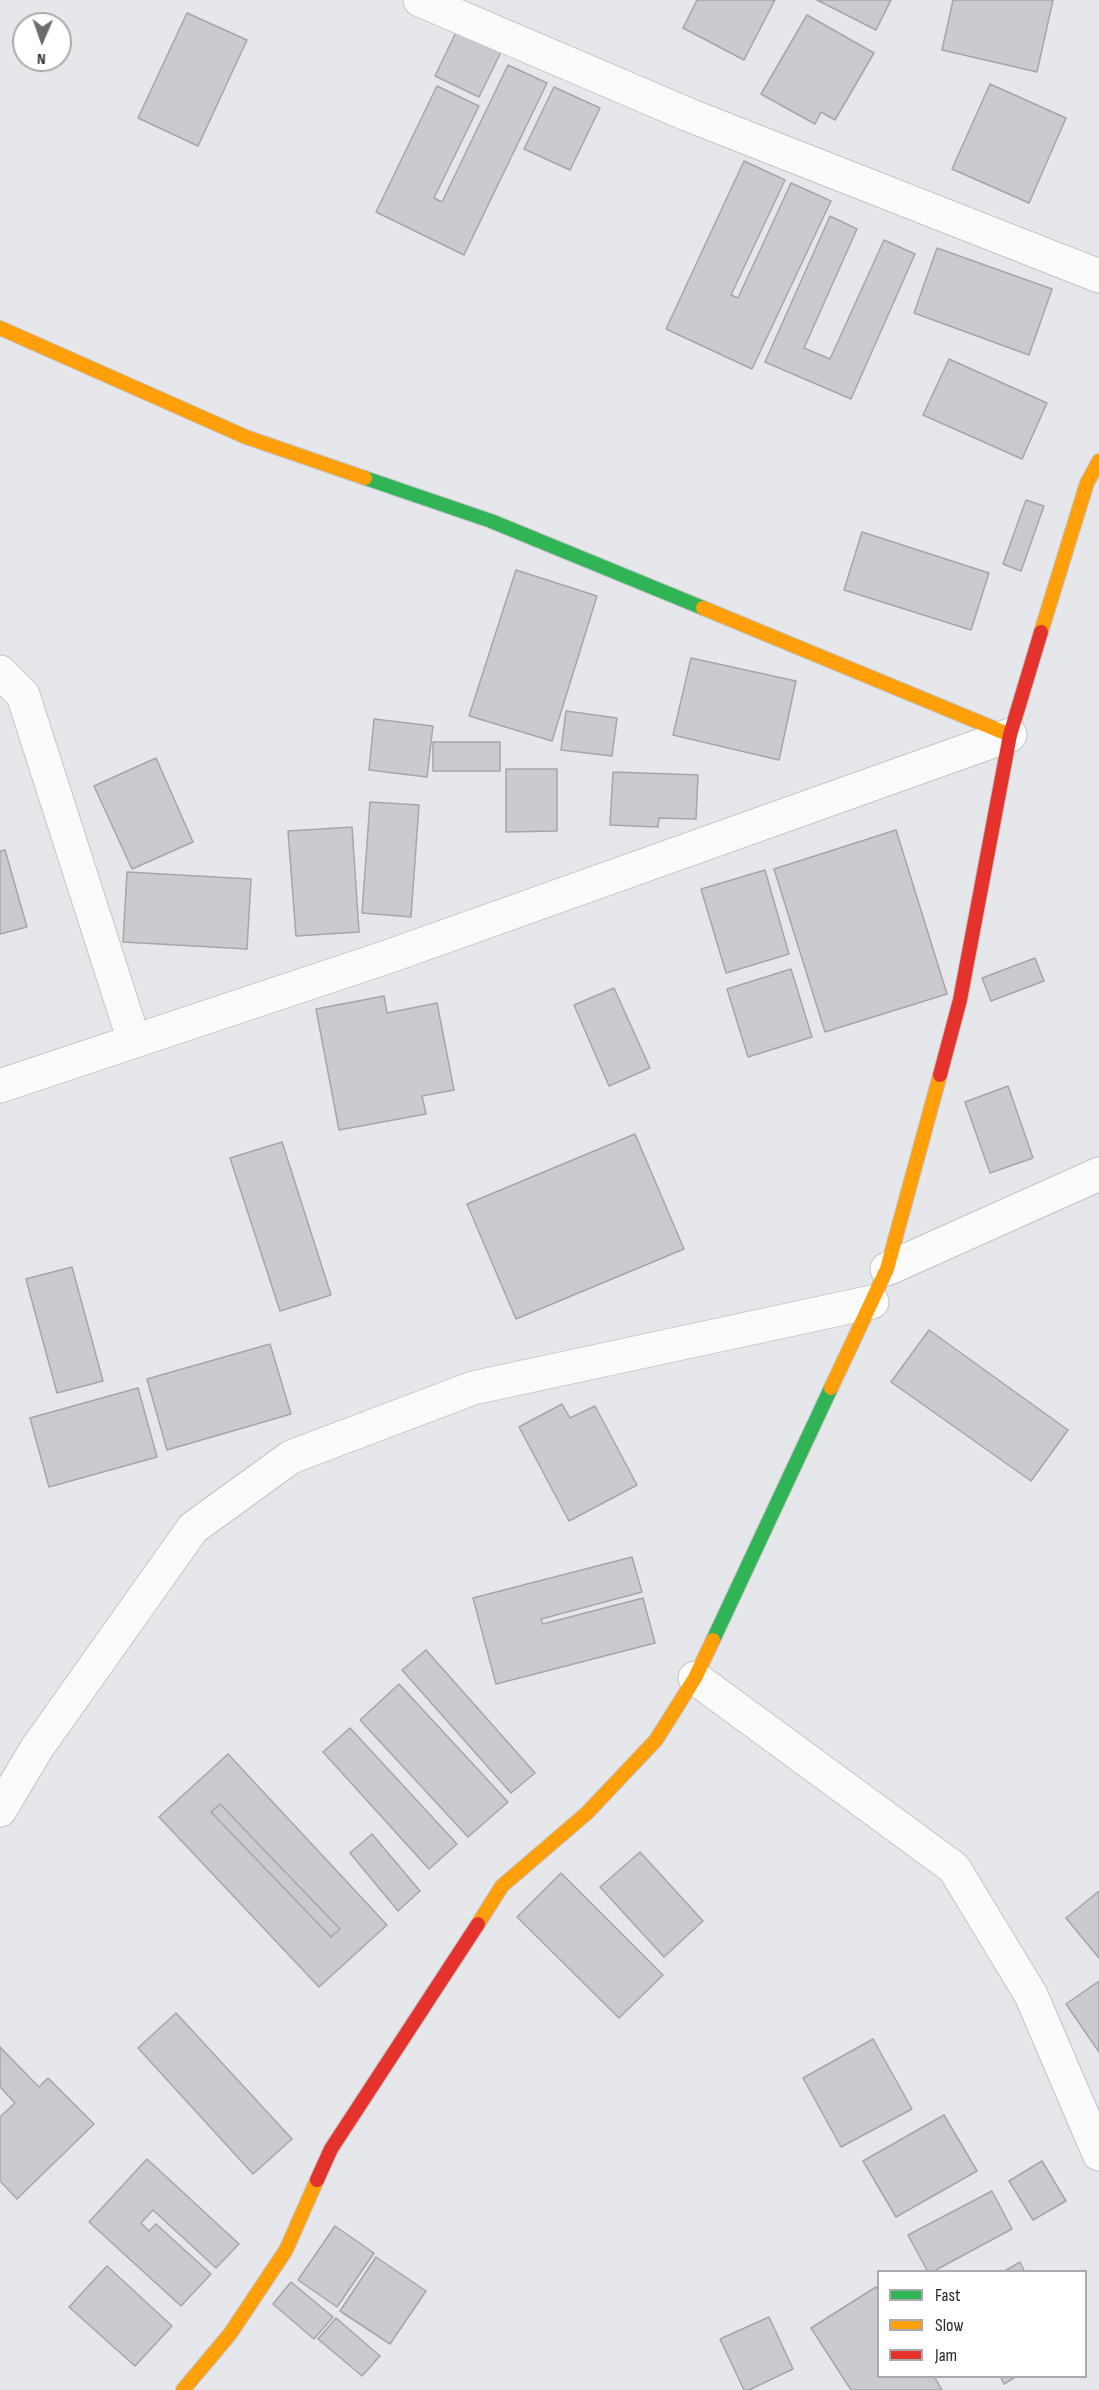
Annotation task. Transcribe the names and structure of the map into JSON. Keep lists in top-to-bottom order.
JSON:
{
  "legend": ["Fast", "Slow", "Jam"],
  "north": "bottom"
}
